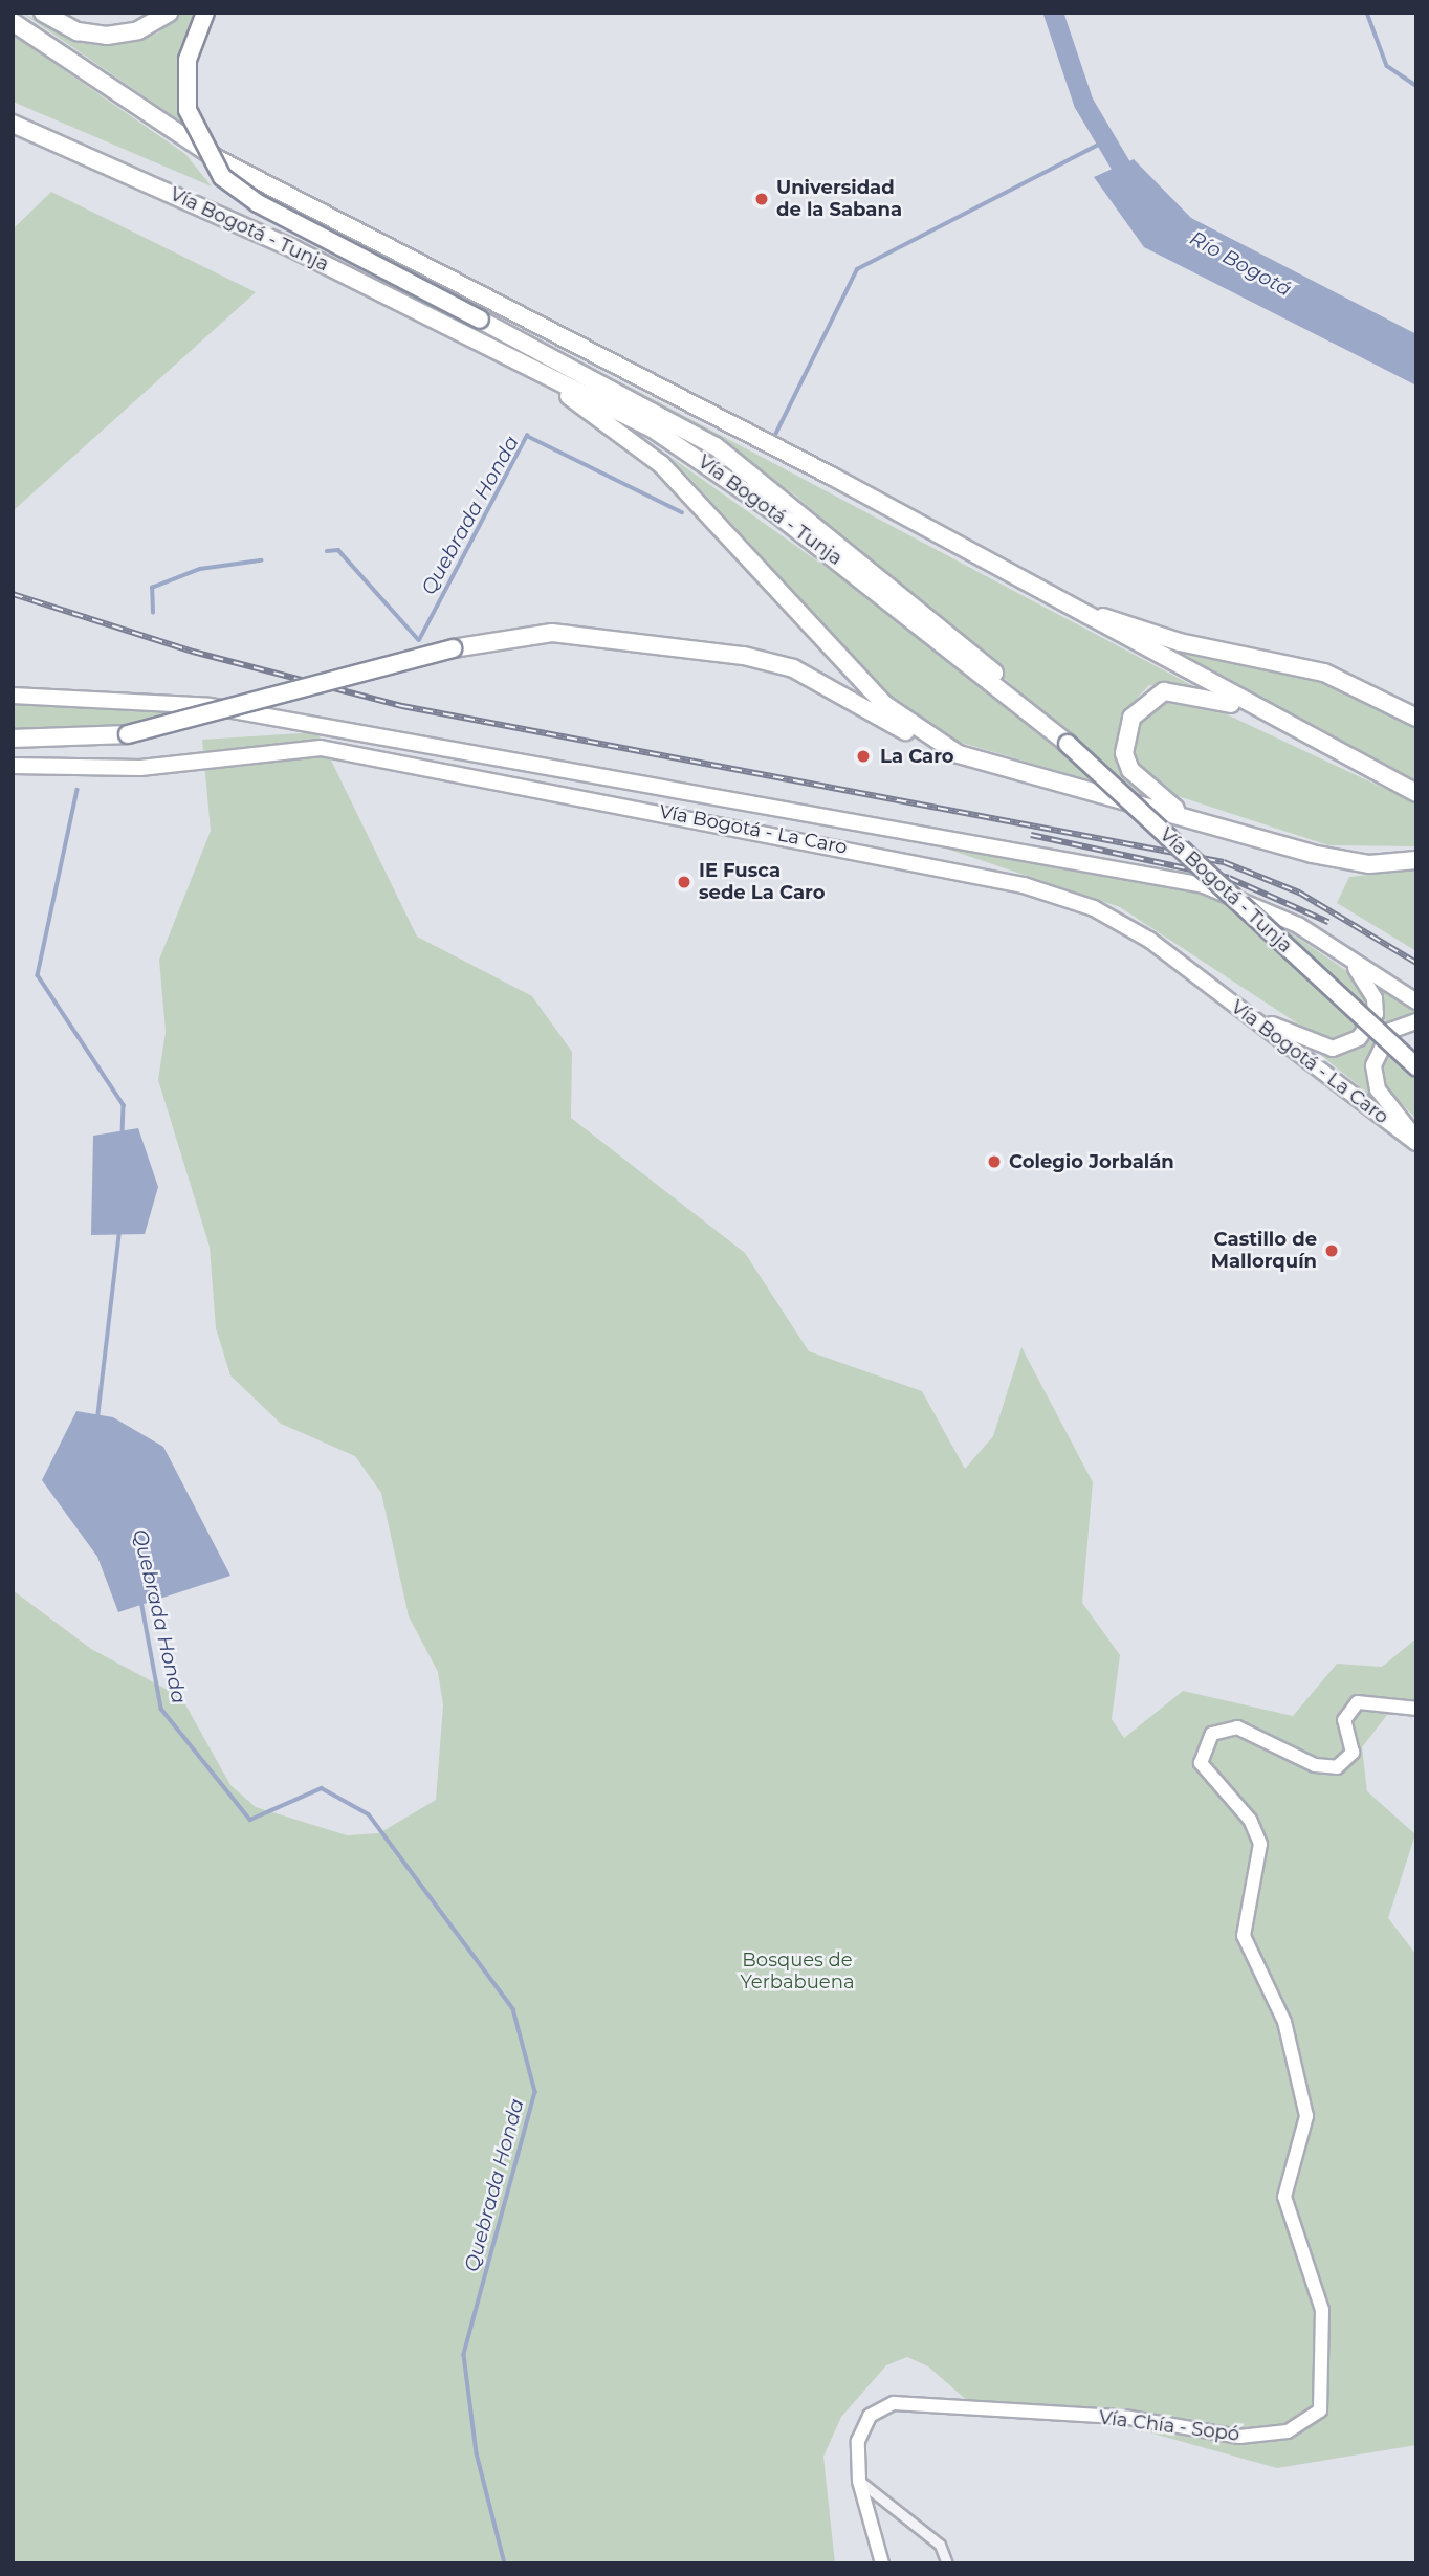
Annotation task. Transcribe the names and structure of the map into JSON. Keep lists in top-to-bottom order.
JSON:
{
  "streets": {
    "highway": ["Vía Bogotá - Tunja"],
    "main road": ["Vía Bogotá - La Caro"],
    "street": ["Vía Chía - Sopó"]
  },
  "water": ["Río Bogotá", "Quebrada Honda"],
  "parks": ["Bosques de Yerbabuena"],
  "places": [
    "Universidad de la Sabana",
    "La Caro",
    "IE Fusca sede La Caro",
    "Colegio Jorbalán",
    "Castillo de Mallorquín"
  ]
}
